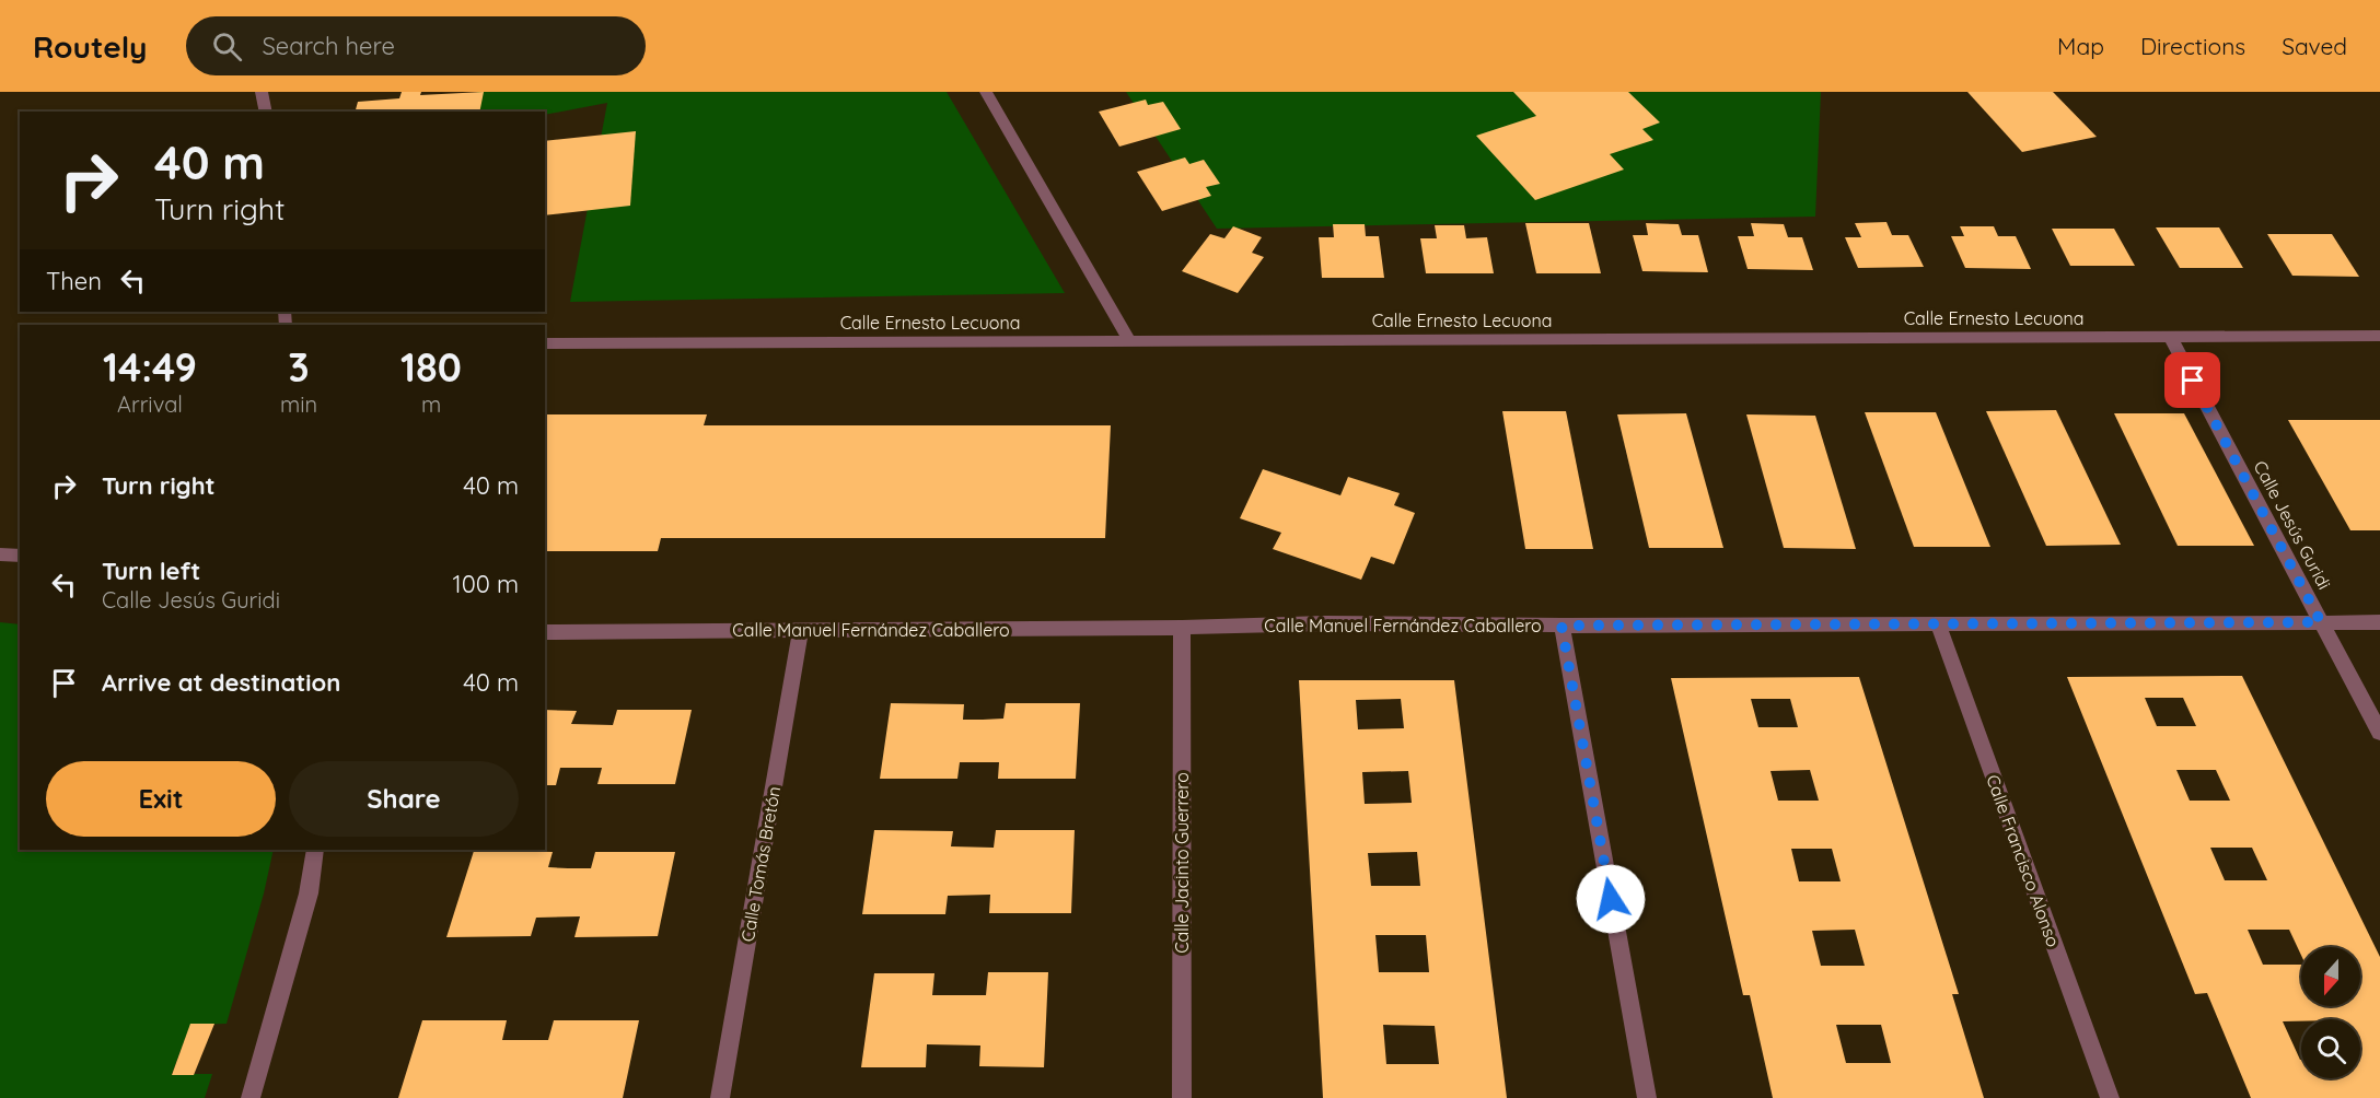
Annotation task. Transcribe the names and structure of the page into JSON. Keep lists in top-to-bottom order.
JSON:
{
  "streets": {
    "street": [
      "Calle Ernesto Lecuona",
      "Calle Jesús Guridi",
      "Calle Manuel Fernández Caballero",
      "Calle Francisco Alonso",
      "Calle Jacinto Guerrero",
      "Calle Tomás Bretón"
    ]
  },
  "crossings": [
    ["Calle Ernesto Lecuona", "Calle Jesús Guridi"],
    ["Calle Jesús Guridi", "Calle Manuel Fernández Caballero"],
    ["Calle Manuel Fernández Caballero", "Calle Francisco Alonso"],
    ["Calle Manuel Fernández Caballero", "Calle Jacinto Guerrero"],
    ["Calle Manuel Fernández Caballero", "Calle Tomás Bretón"]
  ],
  "north": "bottom",
  "page": {
    "header": "Routely",
    "search": "Search here",
    "nav": ["Map", "Directions", "Saved"],
    "turn": ["40 m", "Turn right"],
    "then": "Then",
    "eta": [
      "14:49",
      "Arrival",
      "3",
      "min",
      "180",
      "m"
    ],
    "list": [
      {
        "name": "Turn right",
        "value": "40 m"
      },
      {
        "name": "Turn left",
        "note": "Calle Jesús Guridi",
        "value": "100 m"
      },
      {
        "name": "Arrive at destination",
        "value": "40 m"
      }
    ],
    "buttons": ["Exit", "Share"]
  }
}
